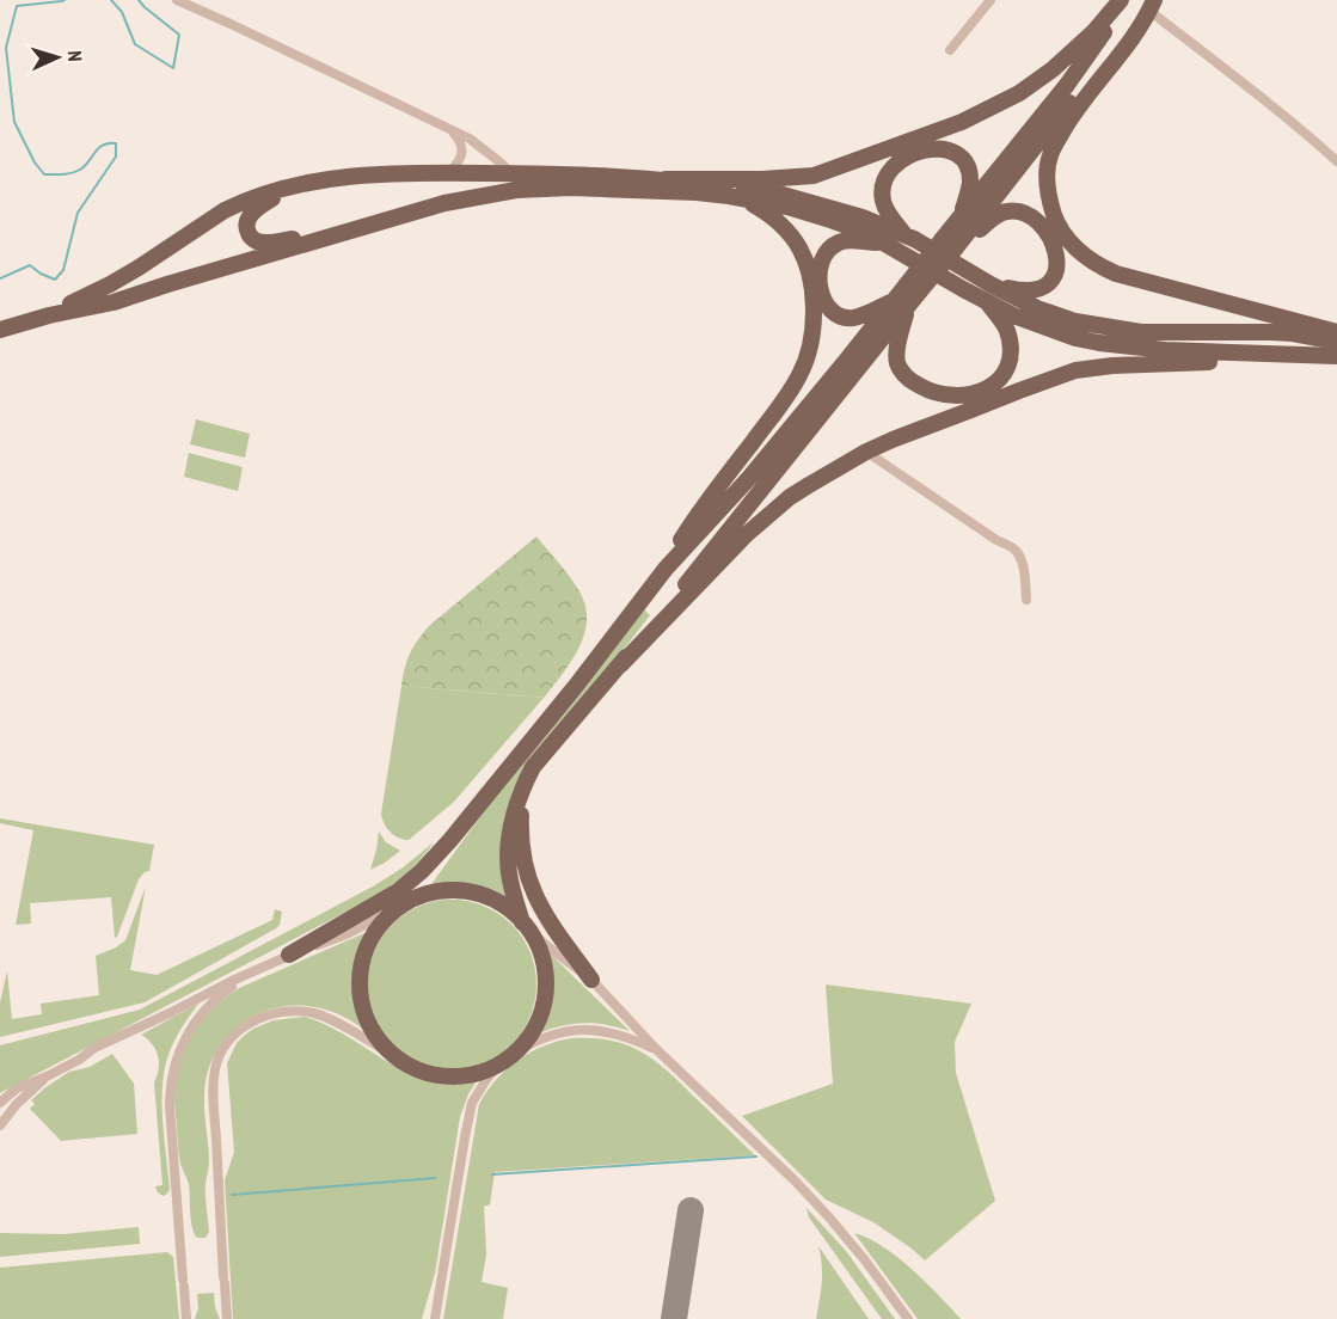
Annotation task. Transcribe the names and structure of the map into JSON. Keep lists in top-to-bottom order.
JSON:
{
  "north": "right"
}
